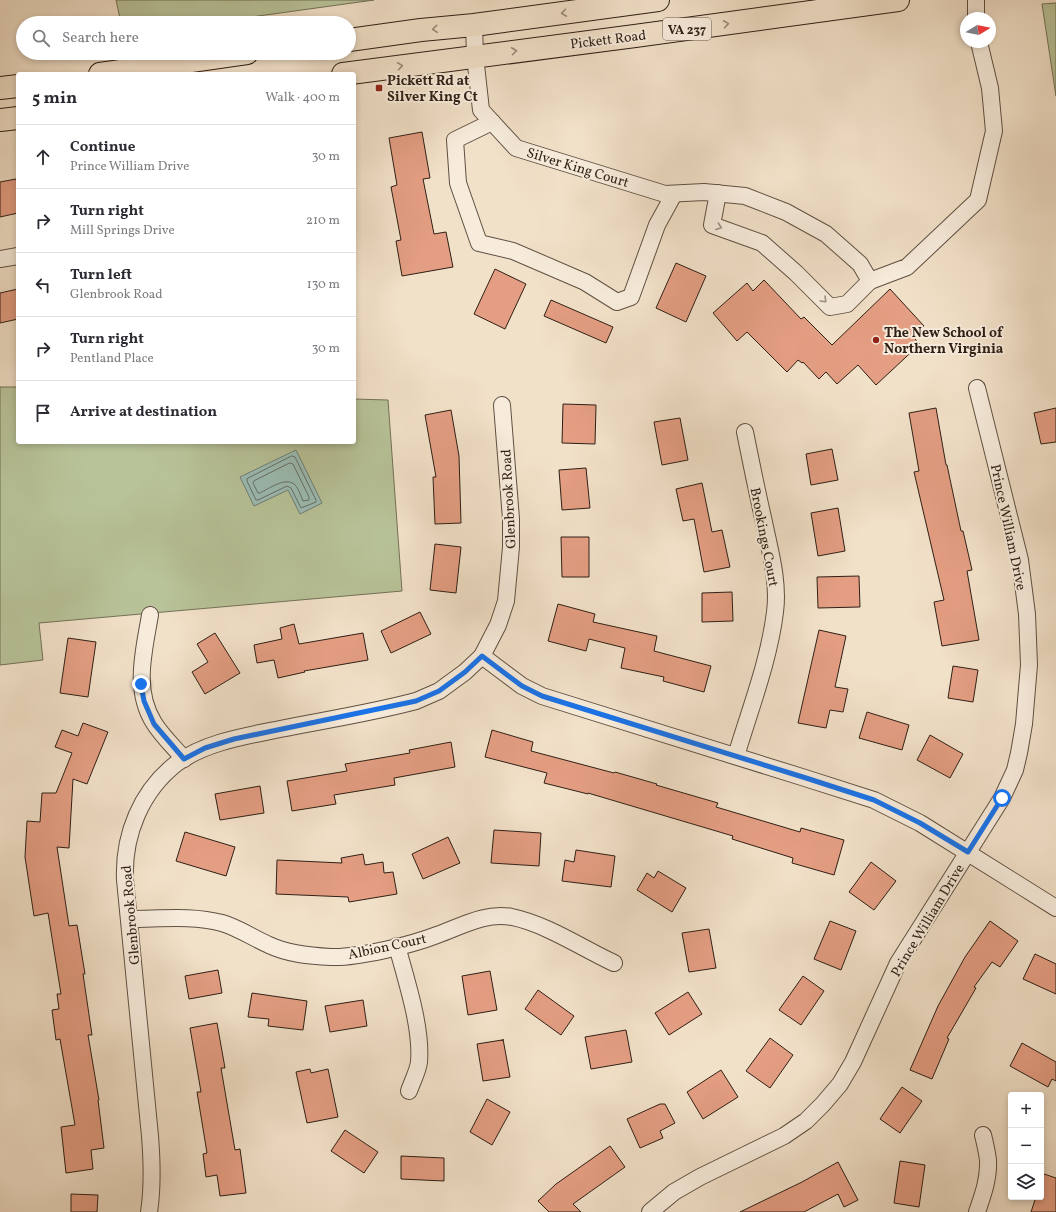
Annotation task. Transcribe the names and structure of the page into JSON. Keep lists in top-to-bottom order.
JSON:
{
  "streets": {
    "main road": ["VA 237", "Pickett Road"],
    "street": [
      "Silver King Court",
      "Glenbrook Road",
      "Prince William Drive",
      "Brookings Court",
      "Albion Court"
    ]
  },
  "crossings": [
    ["VA 237", "Silver King Court"],
    ["Pickett Road", "Silver King Court"],
    ["Glenbrook Road", "Albion Court"]
  ],
  "places": {
    "transit": ["Pickett Rd at Silver King Ct"],
    "other": ["The New School of Northern Virginia"]
  },
  "north": "right",
  "page": {
    "search": "Search here",
    "heading": ["5 min", "Walk · 400 m"],
    "list": [
      ["Continue", "Prince William Drive", "30 m"],
      ["Turn right", "Mill Springs Drive", "210 m"],
      ["Turn left", "Glenbrook Road", "130 m"],
      ["Turn right", "Pentland Place", "30 m"],
      "Arrive at destination"
    ],
    "map_buttons": ["+", "−"]
  }
}
